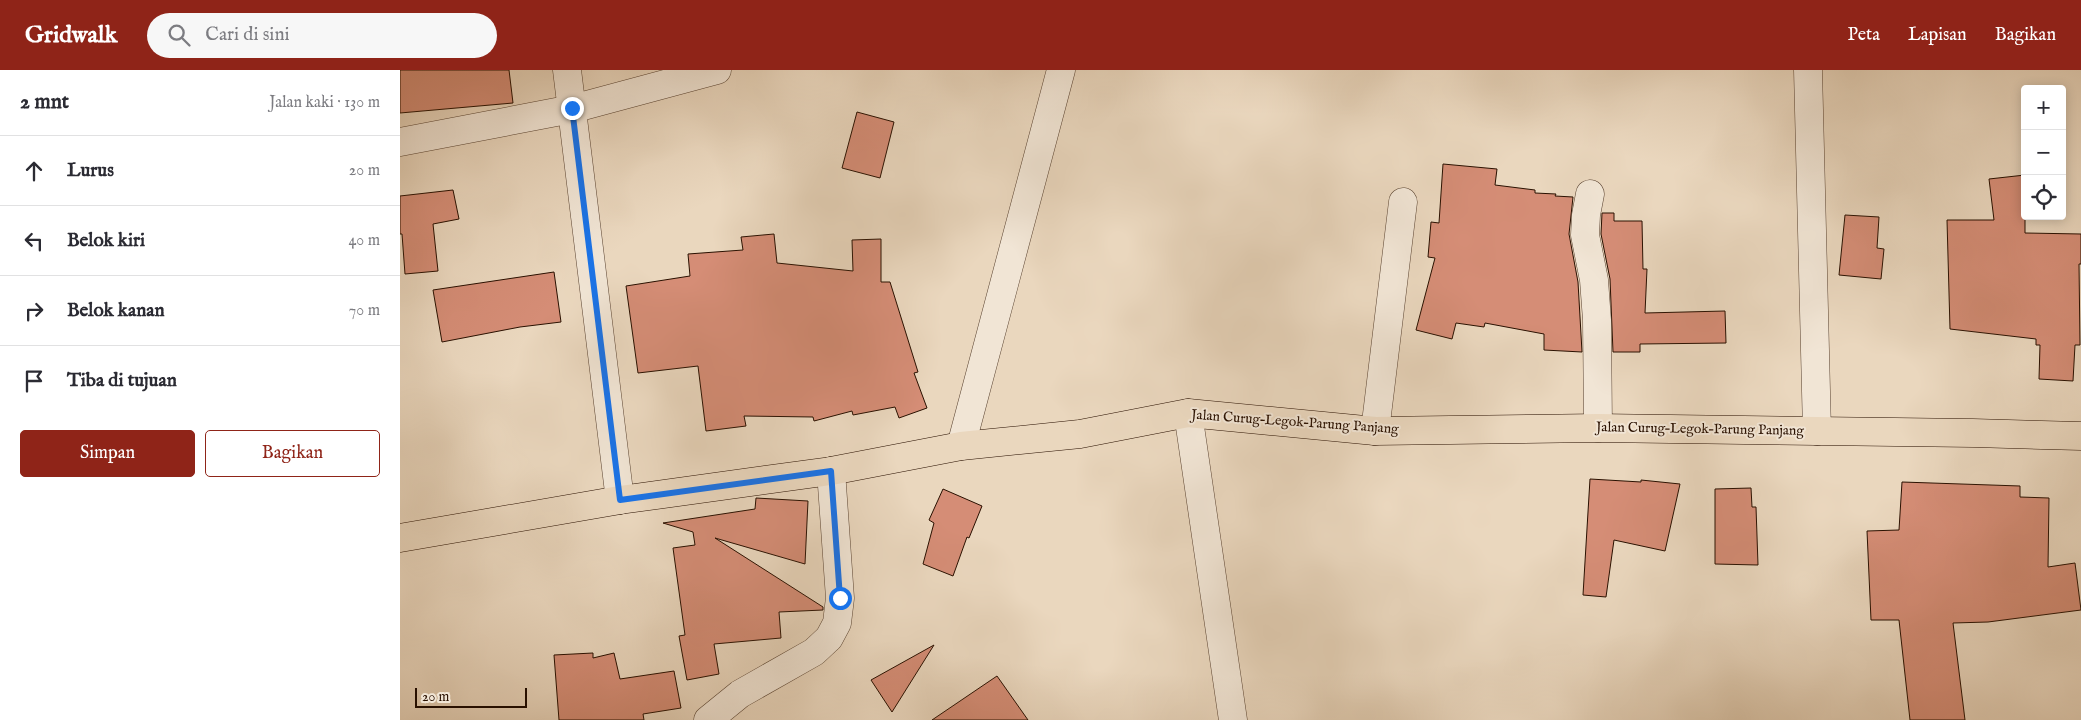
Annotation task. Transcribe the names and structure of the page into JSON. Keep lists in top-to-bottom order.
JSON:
{
  "streets": {
    "main road": ["Jalan Curug–Legok–Parung Panjang"]
  },
  "scale_bar": "20 m",
  "page": {
    "header": "Gridwalk",
    "search": "Cari di sini",
    "nav": ["Peta", "Lapisan", "Bagikan"],
    "heading": ["2 mnt", "Jalan kaki · 130 m"],
    "map_buttons": ["+", "−"],
    "list": [
      ["Lurus", "20 m"],
      ["Belok kiri", "40 m"],
      ["Belok kanan", "70 m"],
      "Tiba di tujuan"
    ],
    "buttons": ["Simpan", "Bagikan"],
    "scale": "20 m"
  }
}
